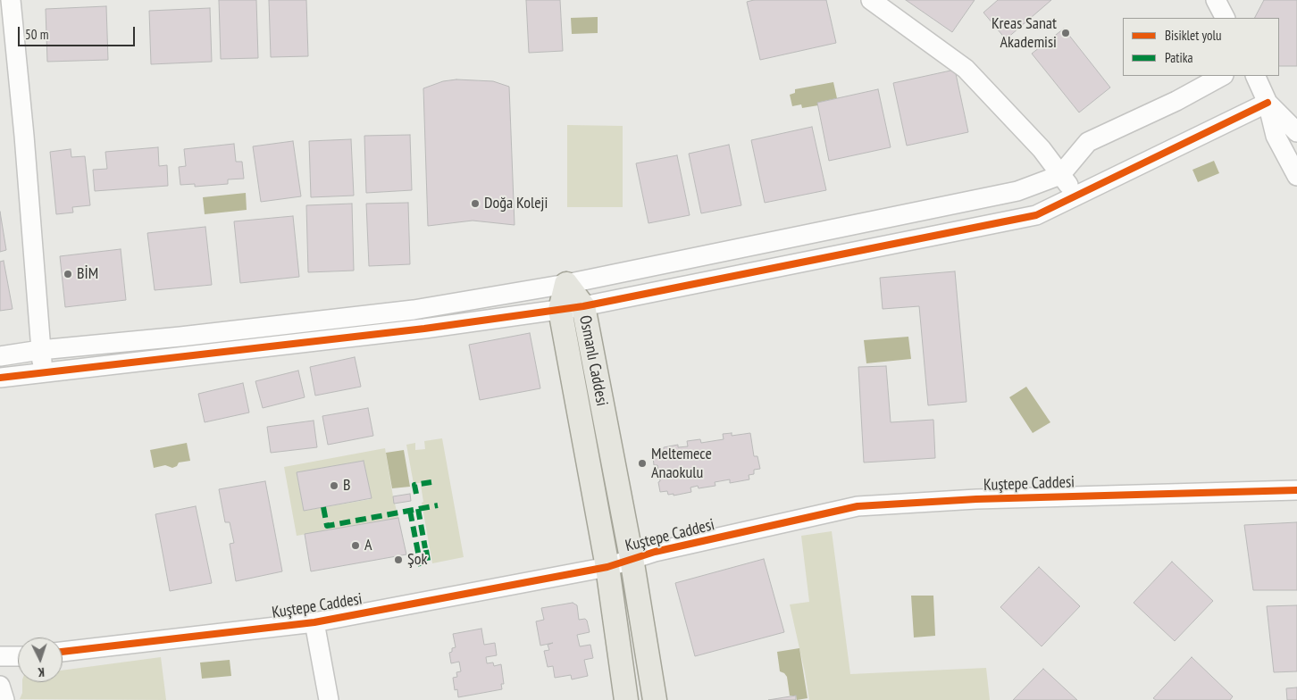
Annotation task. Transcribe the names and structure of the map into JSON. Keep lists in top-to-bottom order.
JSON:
{
  "streets": {
    "main road": ["Osmanlı Caddesi"],
    "street": ["Kuştepe Caddesi"]
  },
  "crossings": [
    ["Osmanlı Caddesi", "Kuştepe Caddesi"]
  ],
  "places": [
    "Kreas Sanat Akademisi",
    "Doğa Koleji",
    "BİM",
    "Meltemece Anaokulu",
    "B",
    "A",
    "Şok"
  ],
  "legend": ["Bisiklet yolu", "Patika"],
  "scale_bar": "50 m",
  "north": "bottom"
}
